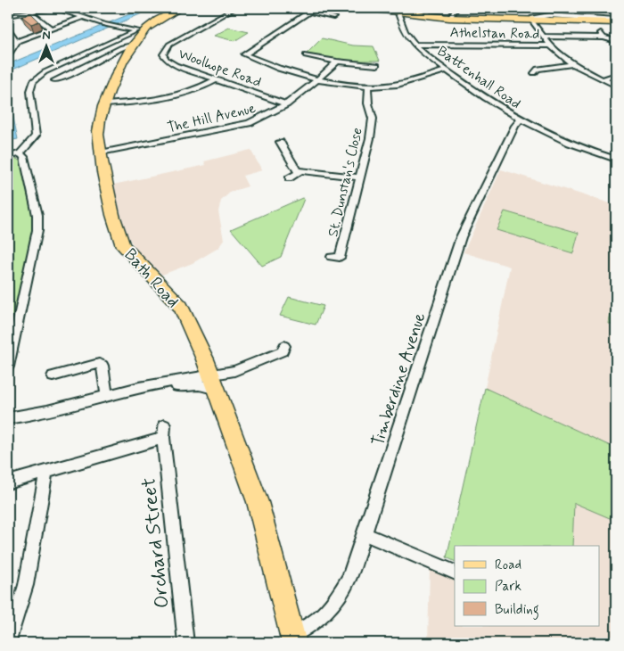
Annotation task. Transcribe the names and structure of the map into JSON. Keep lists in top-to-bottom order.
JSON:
{
  "streets": {
    "main road": ["Bath Road"],
    "street": [
      "Athelstan Road",
      "Woolhope Road",
      "Battenhall Road",
      "The Hill Avenue",
      "St. Dunstan's Close",
      "Timberdine Avenue",
      "Orchard Street"
    ]
  },
  "crossings": [
    ["Athelstan Road", "Battenhall Road"],
    ["Woolhope Road", "The Hill Avenue"],
    ["Battenhall Road", "Timberdine Avenue"],
    ["The Hill Avenue", "Bath Road"],
    ["Bath Road", "Timberdine Avenue"]
  ],
  "legend": ["Road", "Park", "Building"],
  "north": "top"
}
